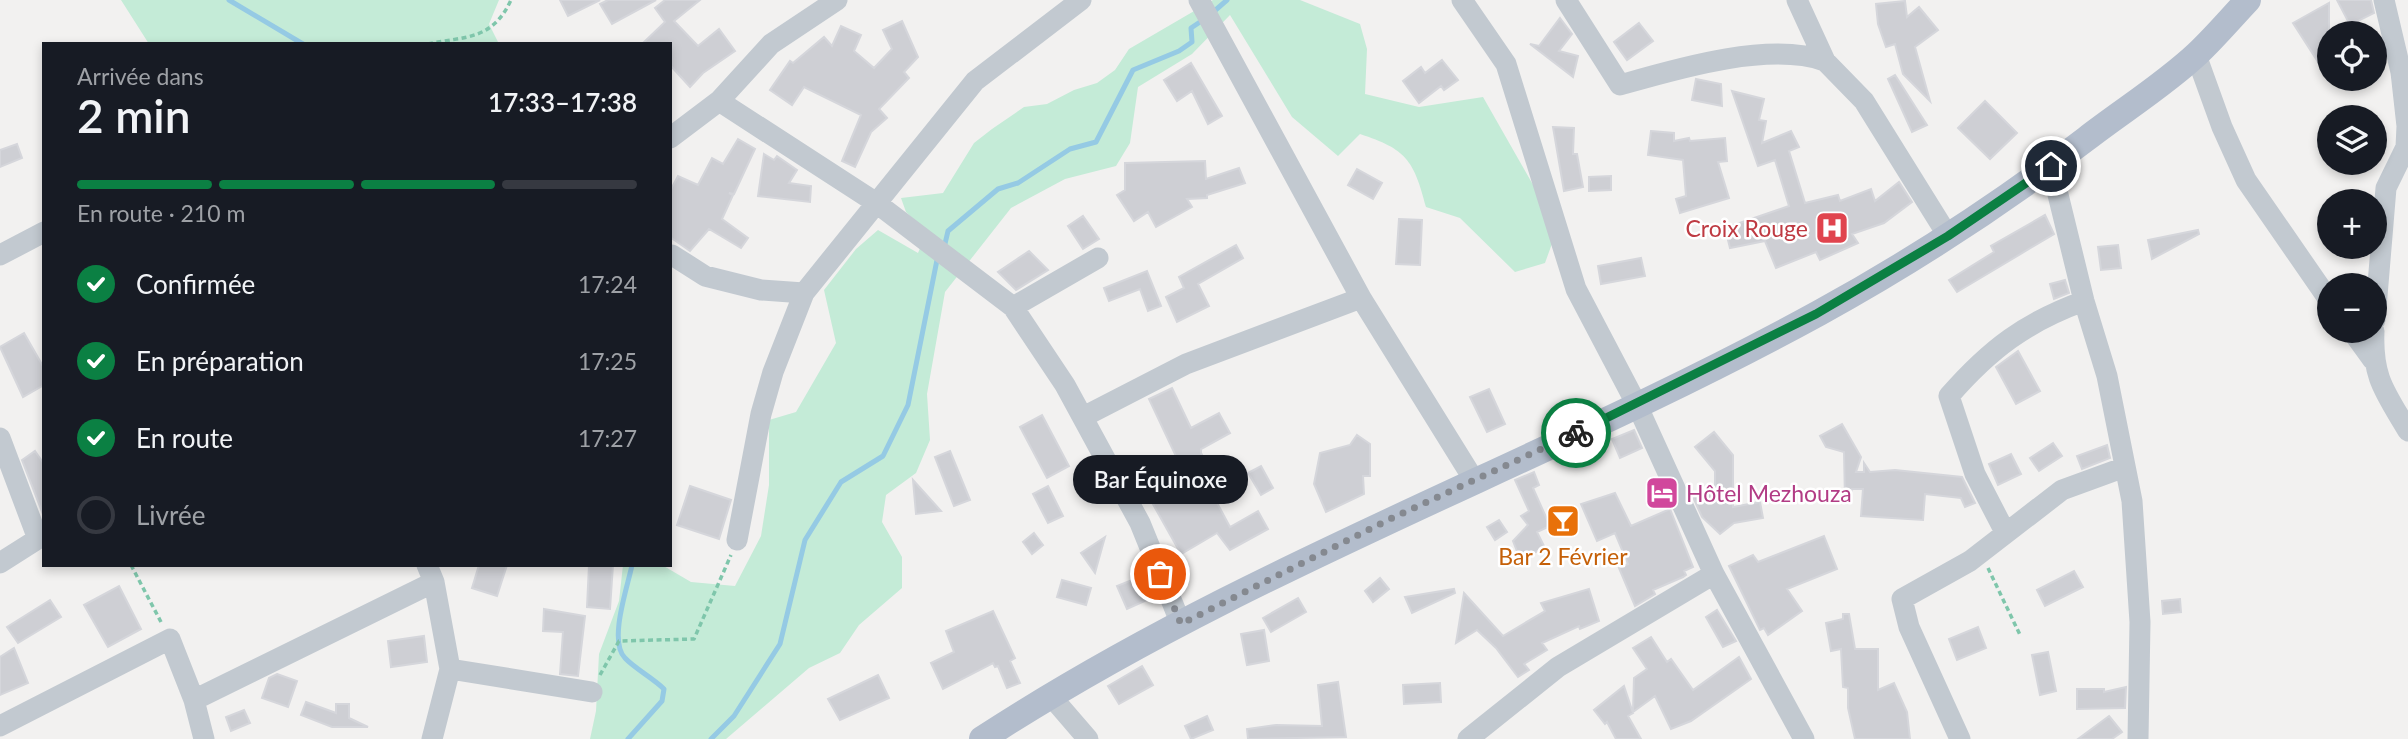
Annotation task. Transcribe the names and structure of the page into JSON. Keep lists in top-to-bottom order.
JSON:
{
  "places": {
    "hospital": ["Croix Rouge"],
    "hotel": ["Hôtel Mezhouza"],
    "bar": ["Bar 2 Février"],
    "other": ["Bar Équinoxe"]
  },
  "page": {
    "map_buttons": ["+", "−"],
    "heading": ["2 min", "Arrivée dans", "17:33–17:38"],
    "bar": "En route · 210 m",
    "list": [
      ["Confirmée", "17:24"],
      ["En préparation", "17:25"],
      ["En route", "17:27"],
      "Livrée"
    ],
    "bubble": "Bar Équinoxe"
  }
}
